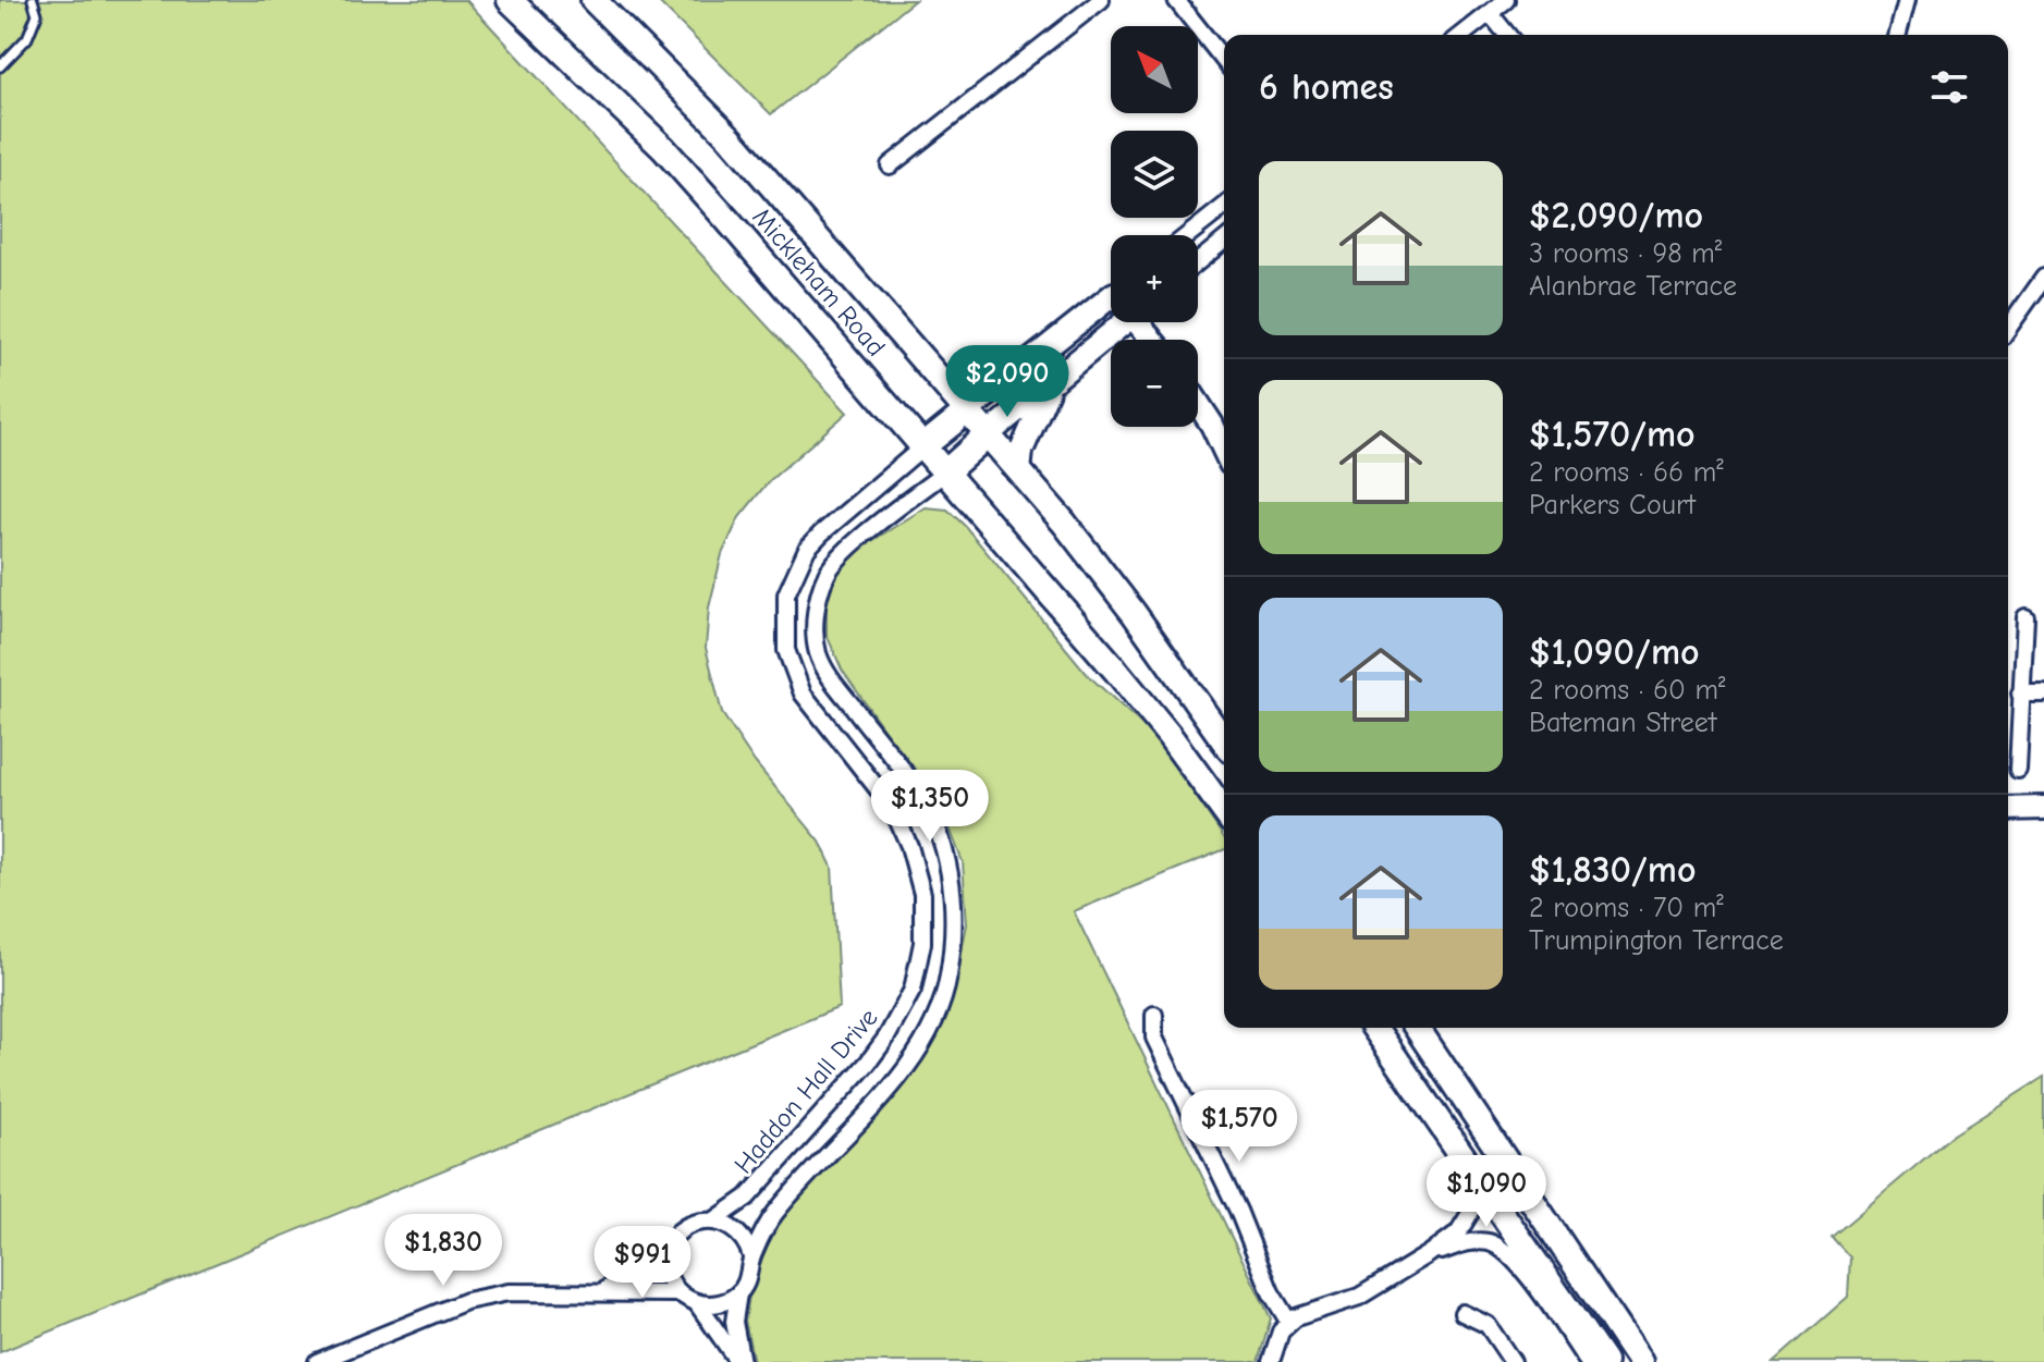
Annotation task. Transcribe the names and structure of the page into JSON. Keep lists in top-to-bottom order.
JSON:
{
  "streets": {
    "main road": ["Mickleham Road"],
    "street": ["Haddon Hall Drive"]
  },
  "crossings": [
    ["Mickleham Road", "Haddon Hall Drive"]
  ],
  "north": "top left",
  "page": {
    "map_buttons": ["+", "−"],
    "heading": "6 homes",
    "list": [
      {
        "name": "$2,090/mo",
        "note": "3 rooms · 98 m² · Alanbrae Terrace"
      },
      {
        "name": "$1,570/mo",
        "note": "2 rooms · 66 m² · Parkers Court"
      },
      {
        "name": "$1,090/mo",
        "note": "2 rooms · 60 m² · Bateman Street"
      },
      {
        "name": "$1,830/mo",
        "note": "2 rooms · 70 m² · Trumpington Terrace"
      }
    ],
    "price": [
      "$2,090",
      "$1,350",
      "$1,570",
      "$1,090",
      "$1,830",
      "$991"
    ]
  }
}
